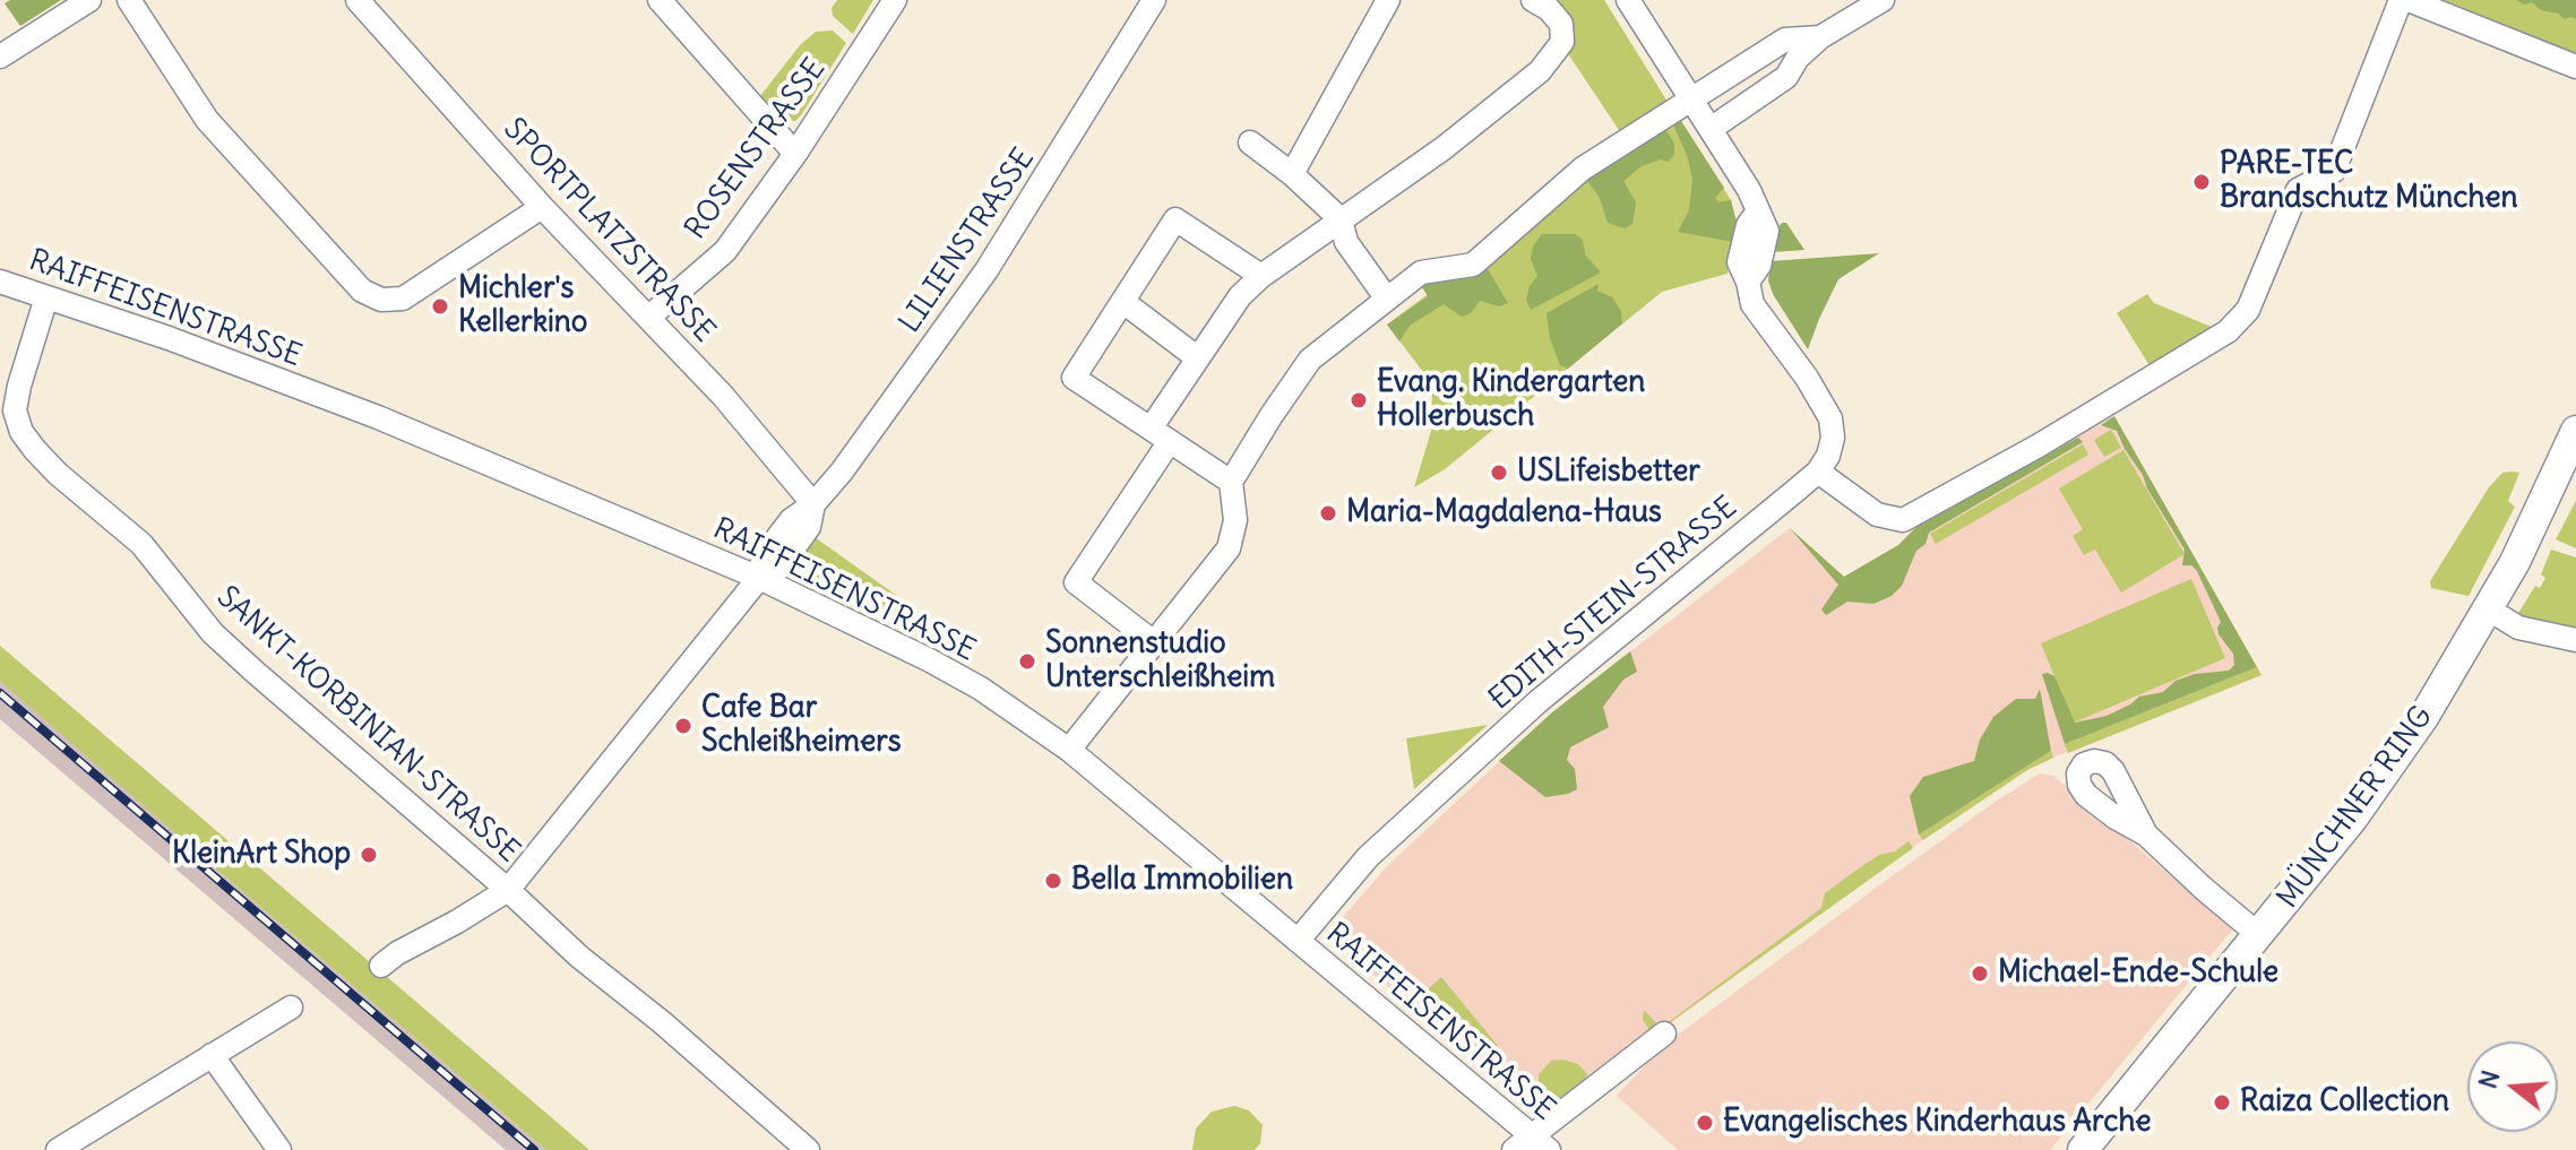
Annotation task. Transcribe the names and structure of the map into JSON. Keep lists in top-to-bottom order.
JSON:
{
  "streets": {
    "main road": ["MÜNCHNER RING"],
    "street": [
      "ROSENSTRASSE",
      "SPORTPLATZSTRASSE",
      "LILIENSTRASSE",
      "RAIFFEISENSTRASSE",
      "EDITH-STEIN-STRASSE",
      "SANKT-KORBINIAN-STRASSE"
    ]
  },
  "crossings": [
    ["ROSENSTRASSE", "SPORTPLATZSTRASSE"],
    ["SPORTPLATZSTRASSE", "LILIENSTRASSE"],
    ["LILIENSTRASSE", "RAIFFEISENSTRASSE"],
    ["LILIENSTRASSE", "SANKT-KORBINIAN-STRASSE"],
    ["RAIFFEISENSTRASSE", "EDITH-STEIN-STRASSE"],
    ["RAIFFEISENSTRASSE", "SANKT-KORBINIAN-STRASSE"]
  ],
  "places": [
    "PARE-TEC Brandschutz München",
    "Michler's Kellerkino",
    "Evang. Kindergarten Hollerbusch",
    "USLifeisbetter",
    "Maria-Magdalena-Haus",
    "Sonnenstudio Unterschleißheim",
    "Cafe Bar Schleißheimers",
    "KleinArt Shop",
    "Bella Immobilien",
    "Michael-Ende-Schule",
    "Raiza Collection",
    "Evangelisches Kinderhaus Arche"
  ],
  "north": "left"
}
